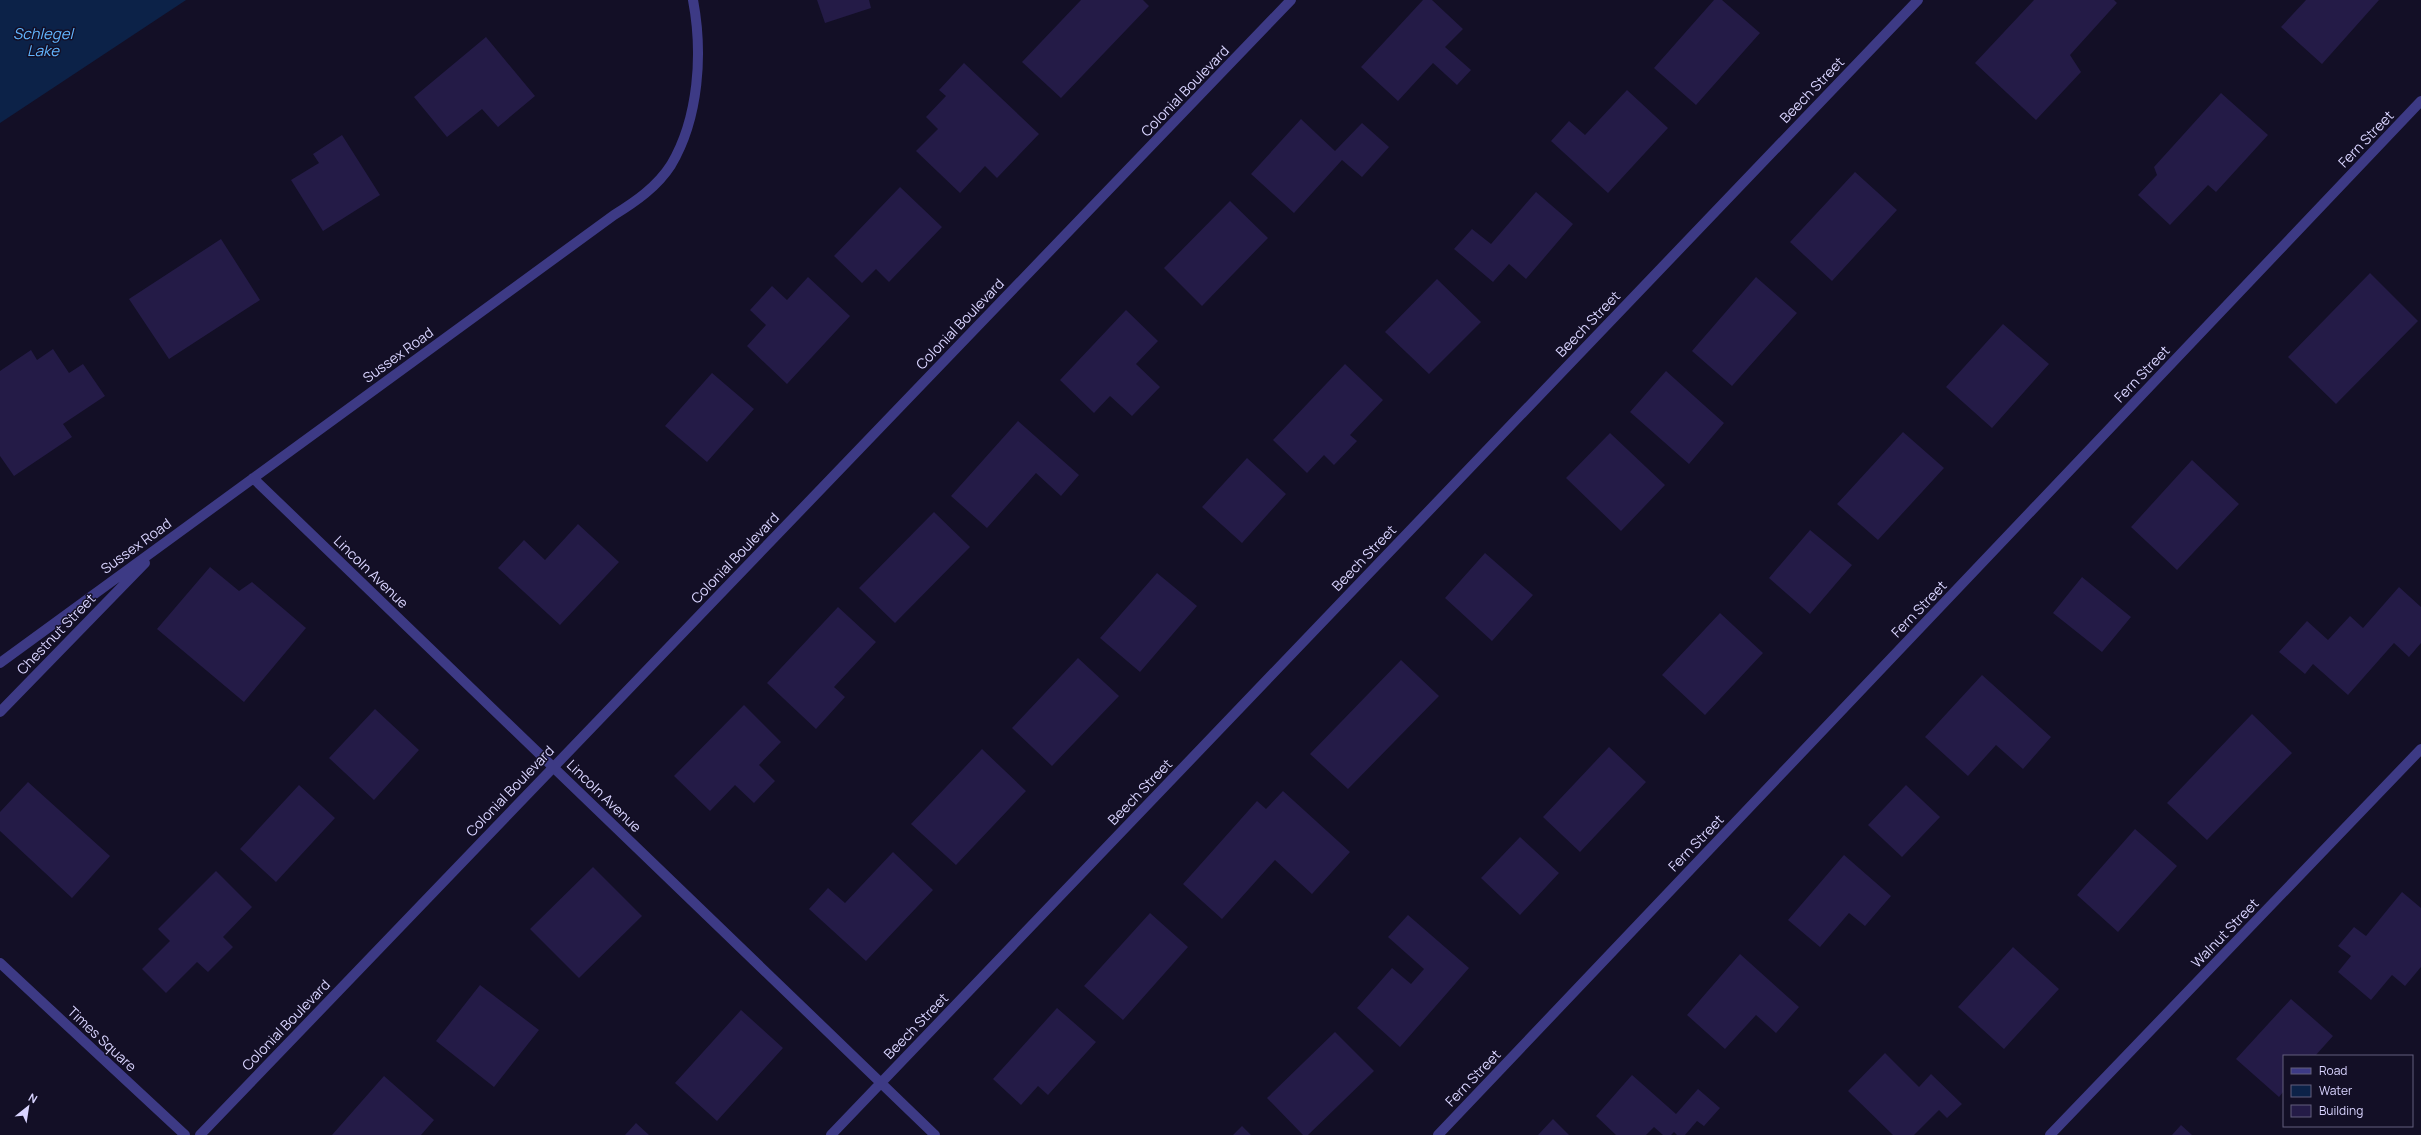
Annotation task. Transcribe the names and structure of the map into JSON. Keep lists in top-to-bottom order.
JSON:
{
  "streets": {
    "street": [
      "Beech Street",
      "Colonial Boulevard",
      "Fern Street",
      "Sussex Road",
      "Lincoln Avenue",
      "Chestnut Street",
      "Walnut Street",
      "Times Square"
    ]
  },
  "crossings": [
    ["Beech Street", "Lincoln Avenue"],
    ["Colonial Boulevard", "Lincoln Avenue"],
    ["Sussex Road", "Lincoln Avenue"],
    ["Sussex Road", "Chestnut Street"]
  ],
  "water": ["Schlegel Lake"],
  "legend": ["Road", "Water", "Building"],
  "north": "top right"
}
